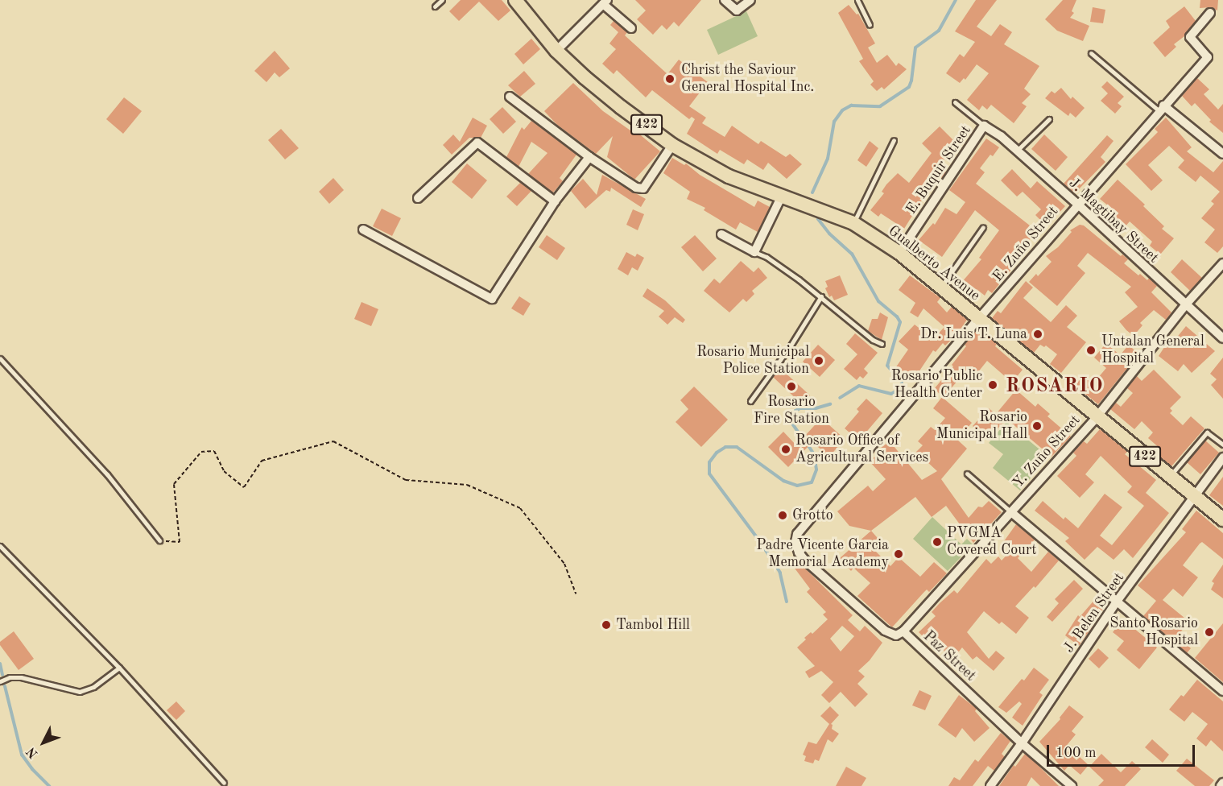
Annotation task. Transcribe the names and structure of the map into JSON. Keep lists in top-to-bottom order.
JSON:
{
  "streets": {
    "main road": ["422", "Gualberto Avenue"],
    "street": [
      "E. Buquir Street",
      "J. Magtibay Street",
      "E. Zuño Street",
      "Y. Zuño Street",
      "J. Belen Street",
      "Paz Street"
    ]
  },
  "crossings": [
    ["E. Buquir Street", "J. Magtibay Street"],
    ["E. Buquir Street", "Gualberto Avenue"],
    ["J. Magtibay Street", "E. Zuño Street"],
    ["J. Magtibay Street", "Y. Zuño Street"],
    ["E. Zuño Street", "Gualberto Avenue"],
    ["E. Zuño Street", "Paz Street"],
    ["Gualberto Avenue", "Y. Zuño Street"],
    ["Gualberto Avenue", "J. Belen Street"],
    ["Y. Zuño Street", "Paz Street"],
    ["J. Belen Street", "Paz Street"]
  ],
  "districts": ["ROSARIO"],
  "places": [
    "Christ the Saviour General Hospital Inc.",
    "Dr. Luis T. Luna",
    "Untalan General Hospital",
    "Rosario Municipal Police Station",
    "Rosario Public Health Center",
    "Rosario Fire Station",
    "Rosario Municipal Hall",
    "Rosario Office of Agricultural Services",
    "Grotto",
    "PVGMA Covered Court",
    "Padre Vicente Garcia Memorial Academy",
    "Tambol Hill",
    "Santo Rosario Hospital"
  ],
  "scale_bar": "100 m",
  "north": "bottom left"
}
